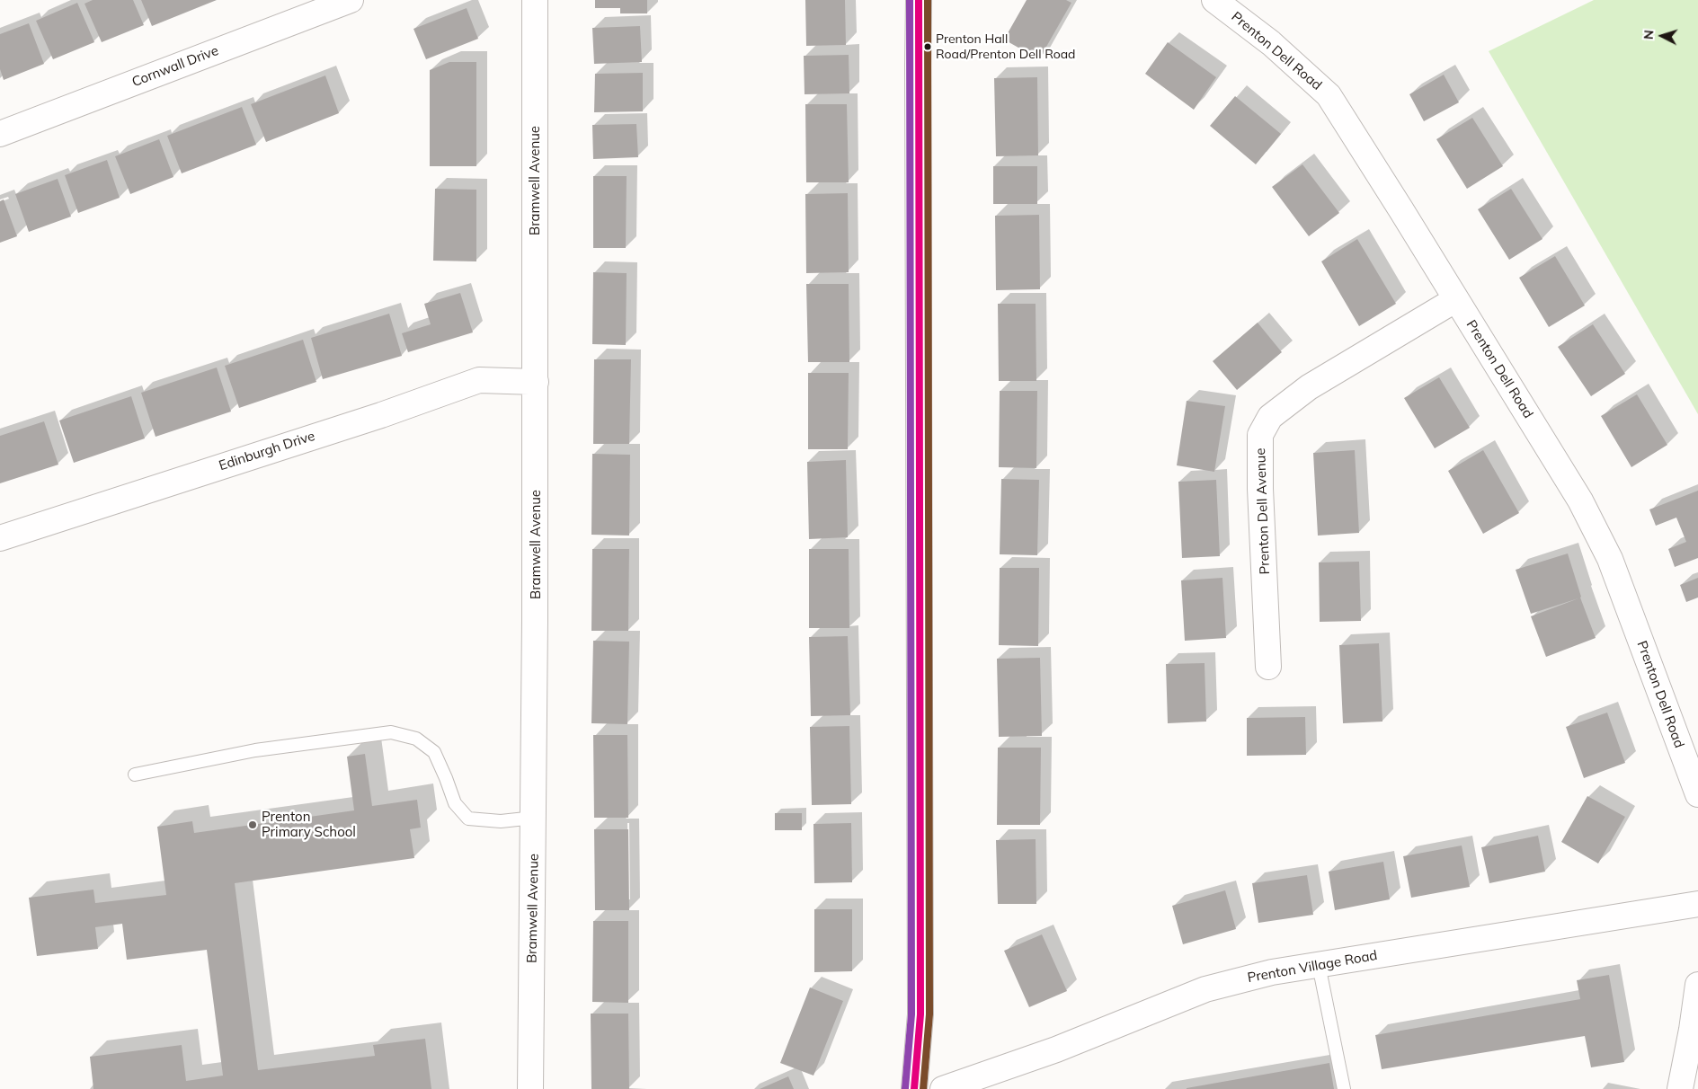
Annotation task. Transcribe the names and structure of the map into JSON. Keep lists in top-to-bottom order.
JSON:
{
  "streets": {
    "street": [
      "Prenton Dell Road",
      "Cornwall Drive",
      "Bramwell Avenue",
      "Edinburgh Drive",
      "Prenton Dell Avenue",
      "Prenton Village Road"
    ]
  },
  "crossings": [
    ["Prenton Dell Road", "Prenton Dell Avenue"],
    ["Bramwell Avenue", "Edinburgh Drive"]
  ],
  "places": ["Prenton Hall Road/Prenton Dell Road", "Prenton Primary School"],
  "north": "left"
}
